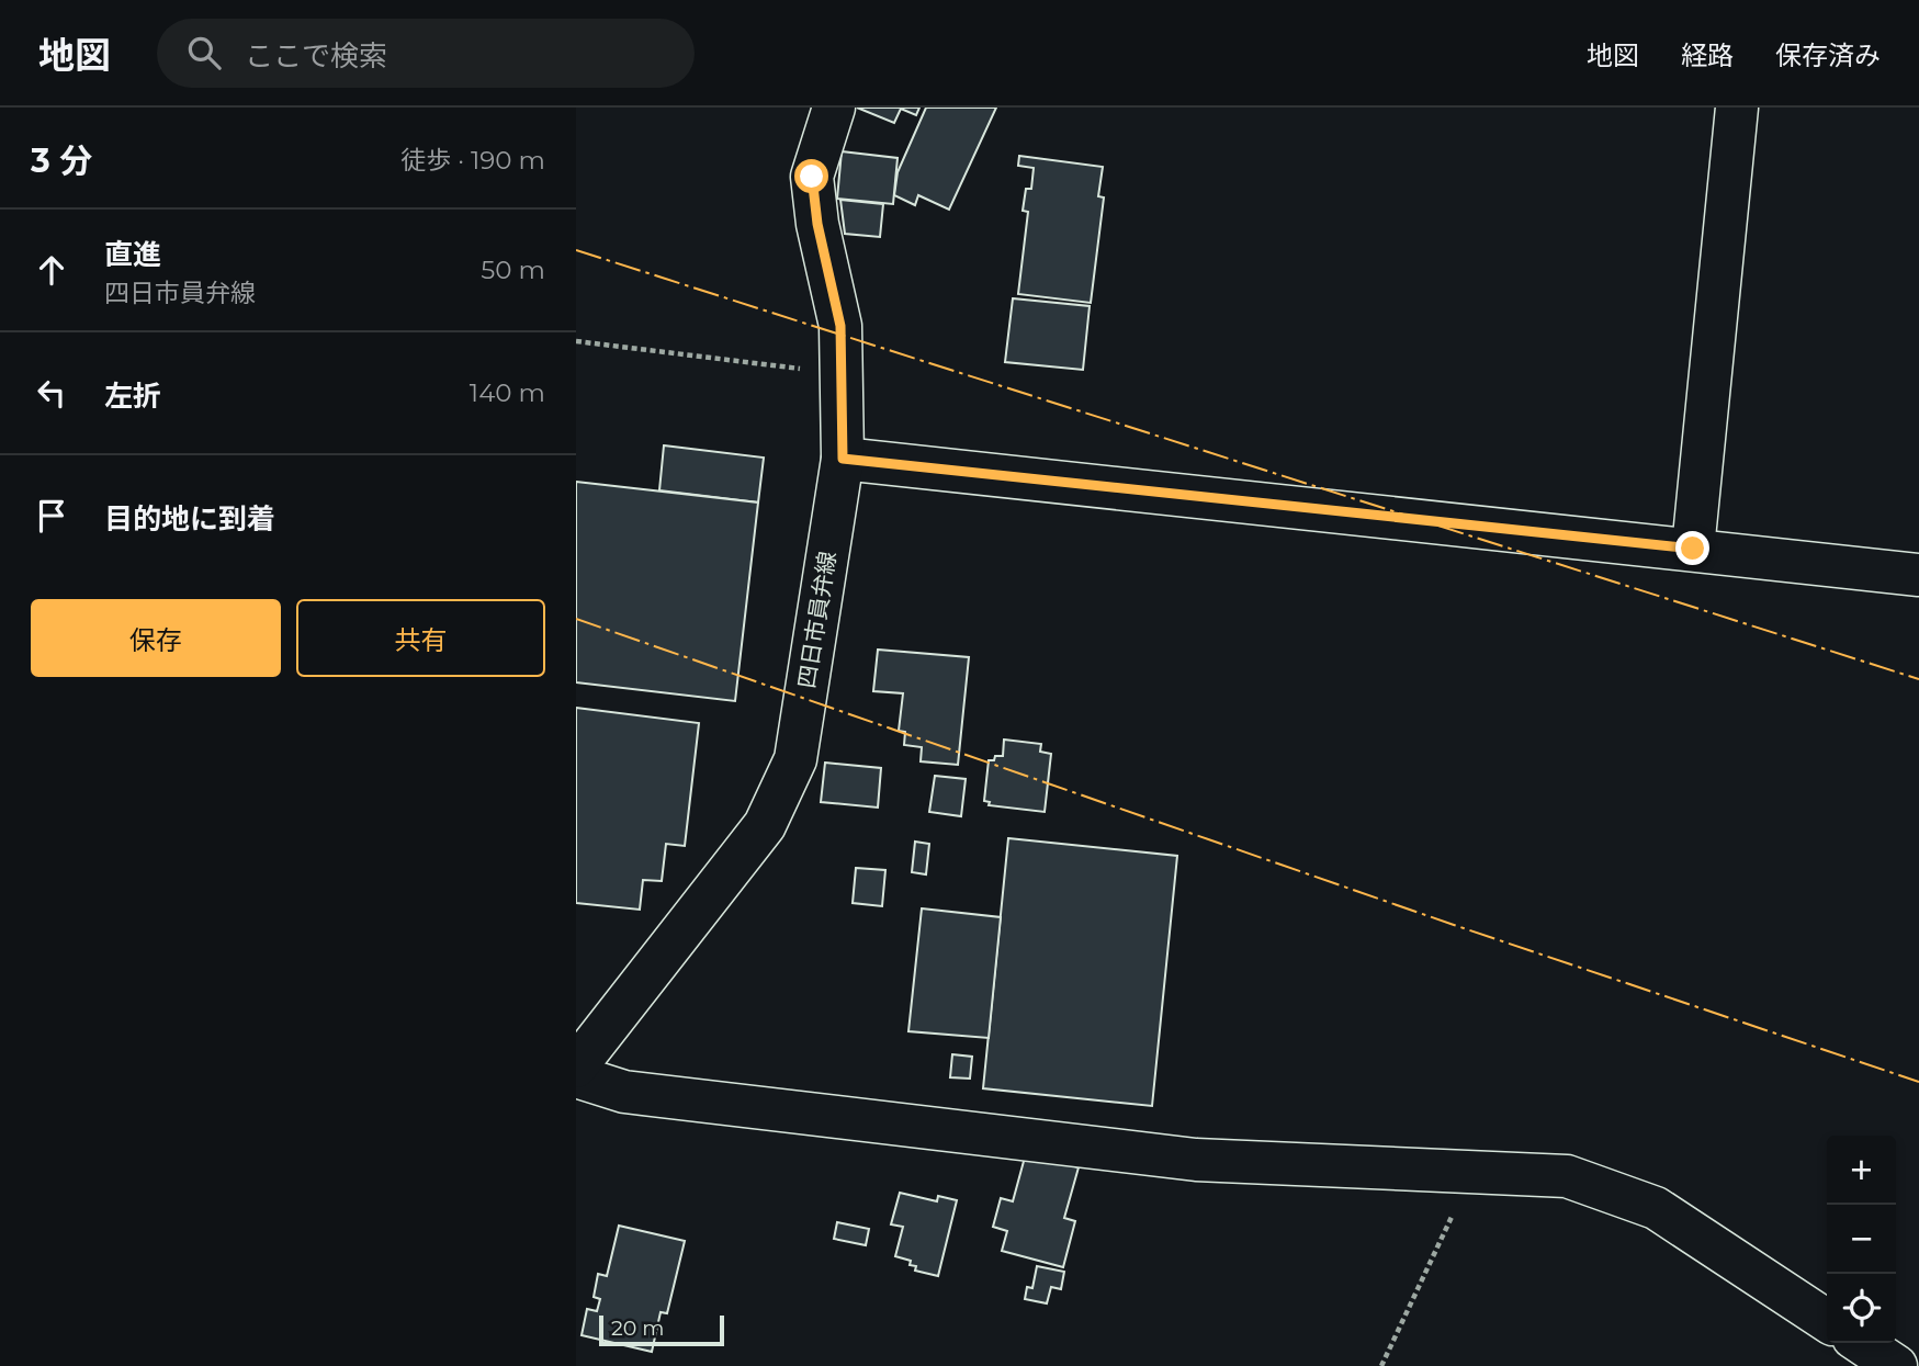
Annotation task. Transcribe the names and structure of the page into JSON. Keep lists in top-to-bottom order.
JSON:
{
  "streets": {
    "street": ["四日市員弁線"]
  },
  "scale_bar": "20 m",
  "page": {
    "header": "地図",
    "search": "ここで検索",
    "nav": ["地図", "経路", "保存済み"],
    "heading": ["3 分", "徒歩 · 190 m"],
    "list": [
      ["直進", "四日市員弁線", "50 m"],
      ["左折", "140 m"],
      "目的地に到着"
    ],
    "buttons": ["保存", "共有"],
    "map_buttons": ["+", "−"],
    "scale": "20 m"
  }
}
